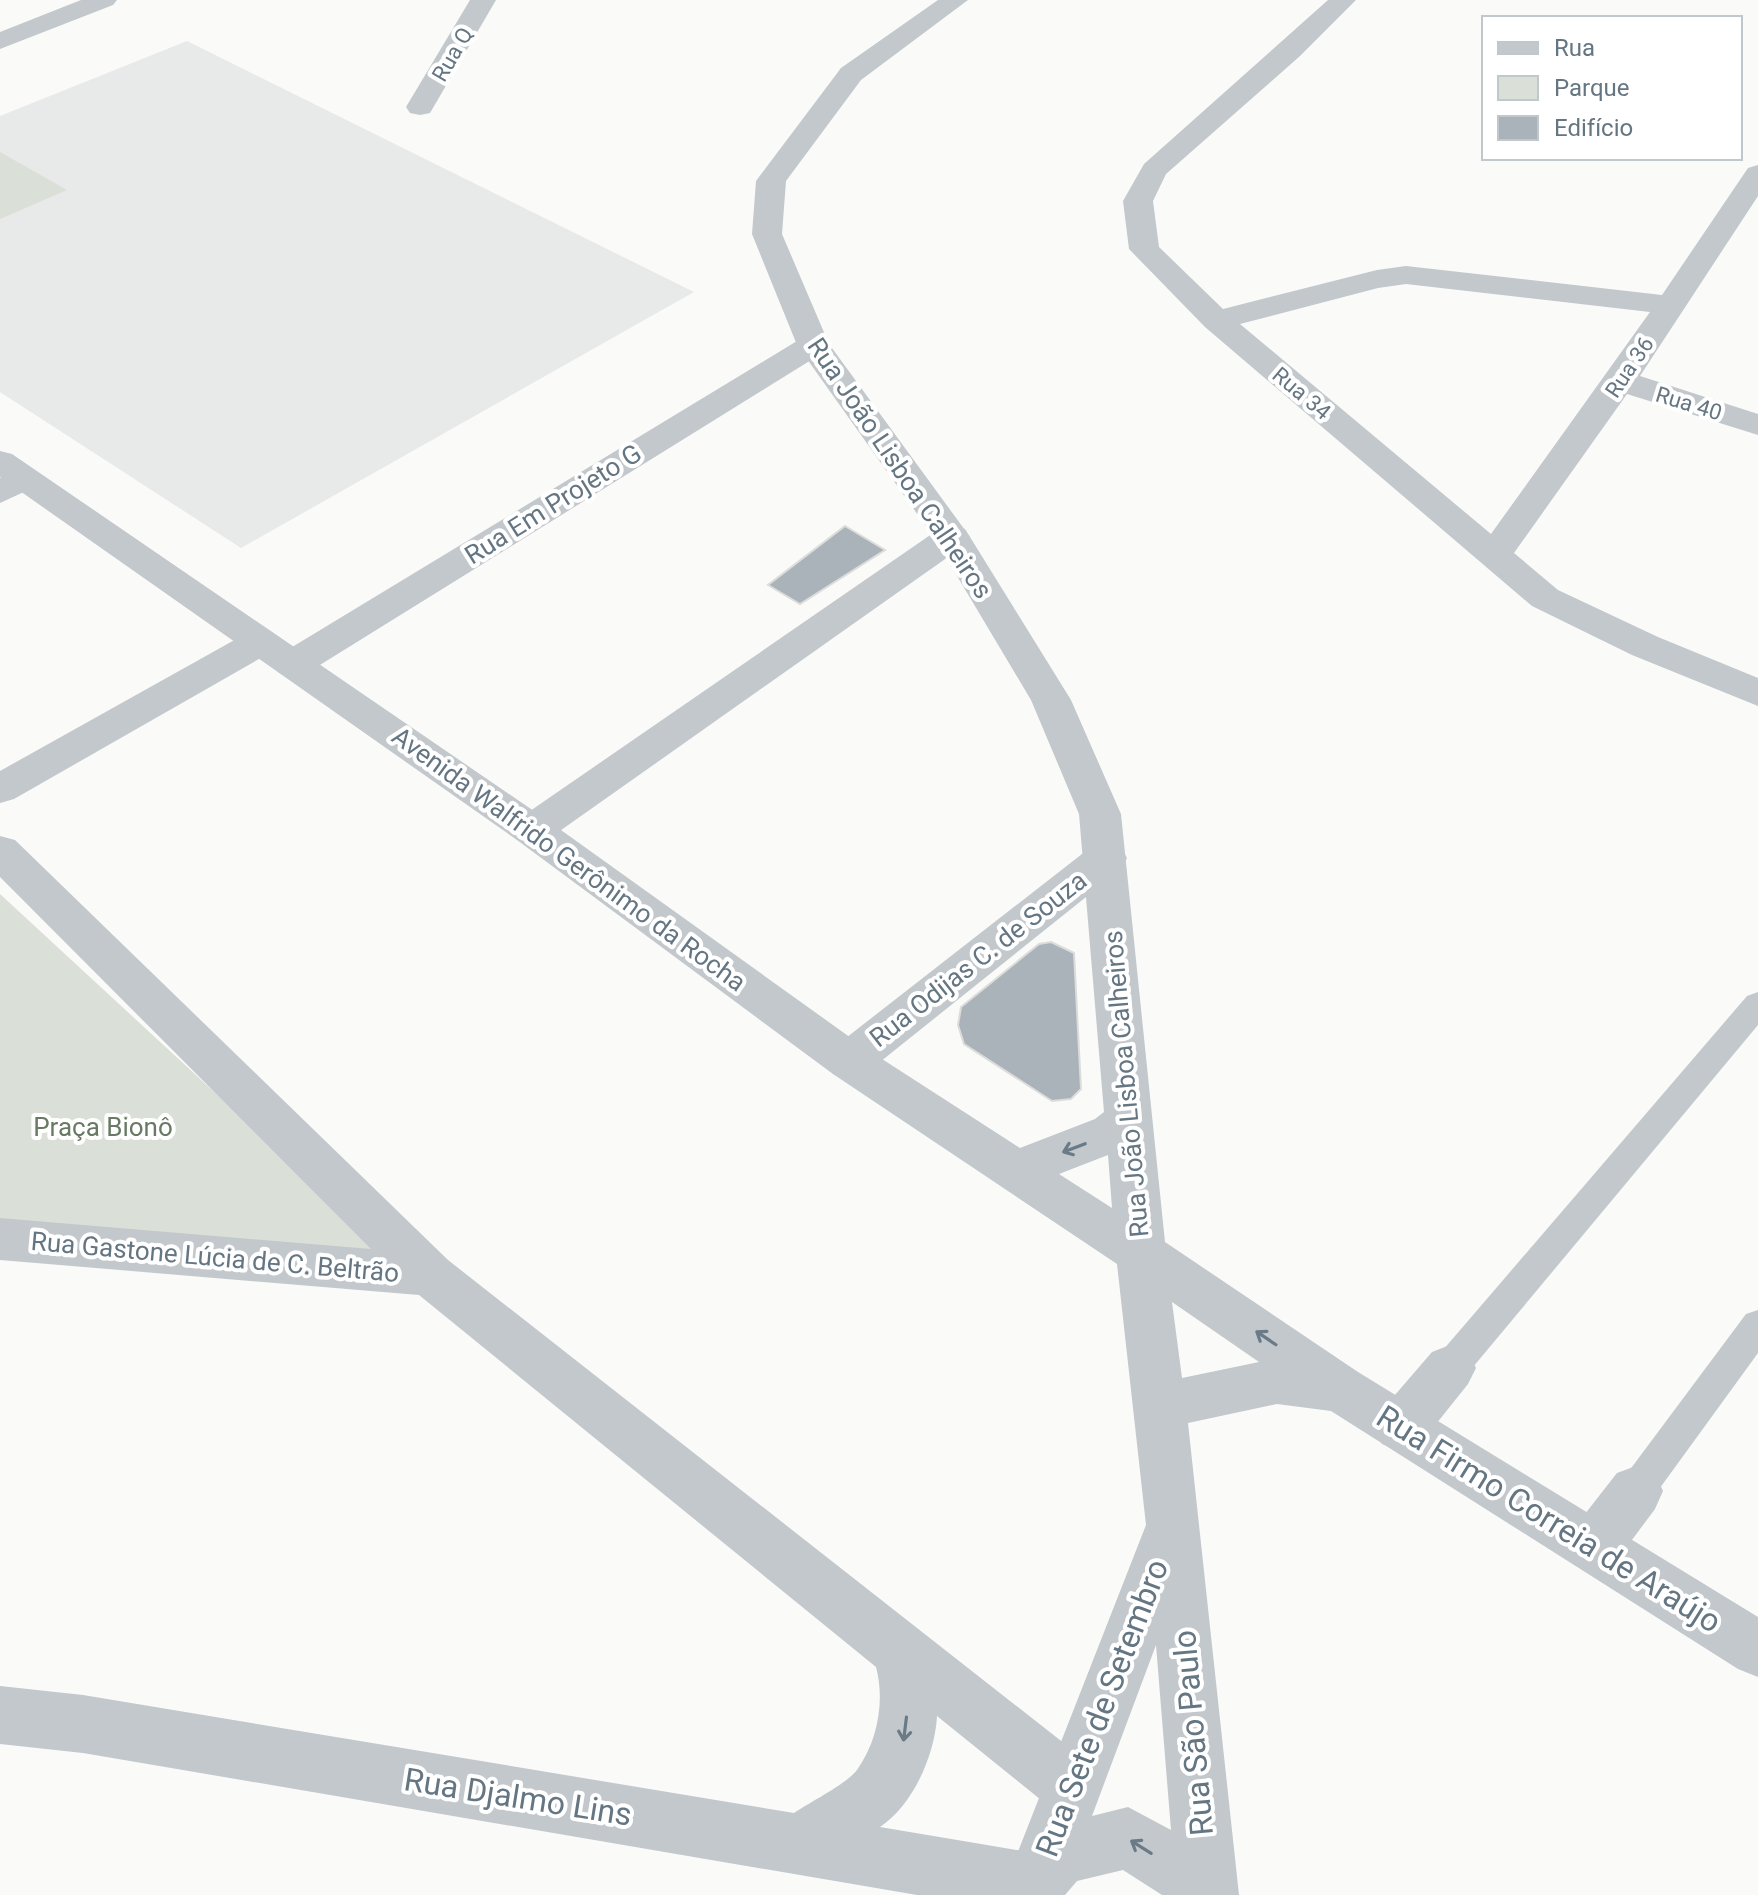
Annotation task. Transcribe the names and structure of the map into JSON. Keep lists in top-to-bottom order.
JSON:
{
  "streets": {
    "street": [
      "Rua Q",
      "Rua 36",
      "Rua 34",
      "Rua 40",
      "Rua João Lisboa Calheiros",
      "Rua Em Projeto G",
      "Avenida Walfrido Gerônimo da Rocha",
      "Rua Odijas C. de Souza",
      "Rua Gastone Lúcia de C. Beltrão",
      "Rua Firmo Correia de Araújo",
      "Rua Sete de Setembro",
      "Rua São Paulo",
      "Rua Djalmo Lins"
    ]
  },
  "crossings": [
    ["Rua 36", "Rua 34"],
    ["Rua 36", "Rua 40"],
    ["Rua João Lisboa Calheiros", "Rua Em Projeto G"],
    ["Rua João Lisboa Calheiros", "Avenida Walfrido Gerônimo da Rocha"],
    ["Rua João Lisboa Calheiros", "Rua Odijas C. de Souza"],
    ["Rua João Lisboa Calheiros", "Rua Firmo Correia de Araújo"],
    ["Rua João Lisboa Calheiros", "Rua Sete de Setembro"],
    ["Rua João Lisboa Calheiros", "Rua São Paulo"],
    ["Rua Em Projeto G", "Avenida Walfrido Gerônimo da Rocha"],
    ["Avenida Walfrido Gerônimo da Rocha", "Rua Odijas C. de Souza"],
    ["Avenida Walfrido Gerônimo da Rocha", "Rua Firmo Correia de Araújo"],
    ["Rua Sete de Setembro", "Rua São Paulo"],
    ["Rua Sete de Setembro", "Rua Djalmo Lins"]
  ],
  "parks": ["Praça Bionô"],
  "legend": ["Rua", "Parque", "Edifício"]
}
